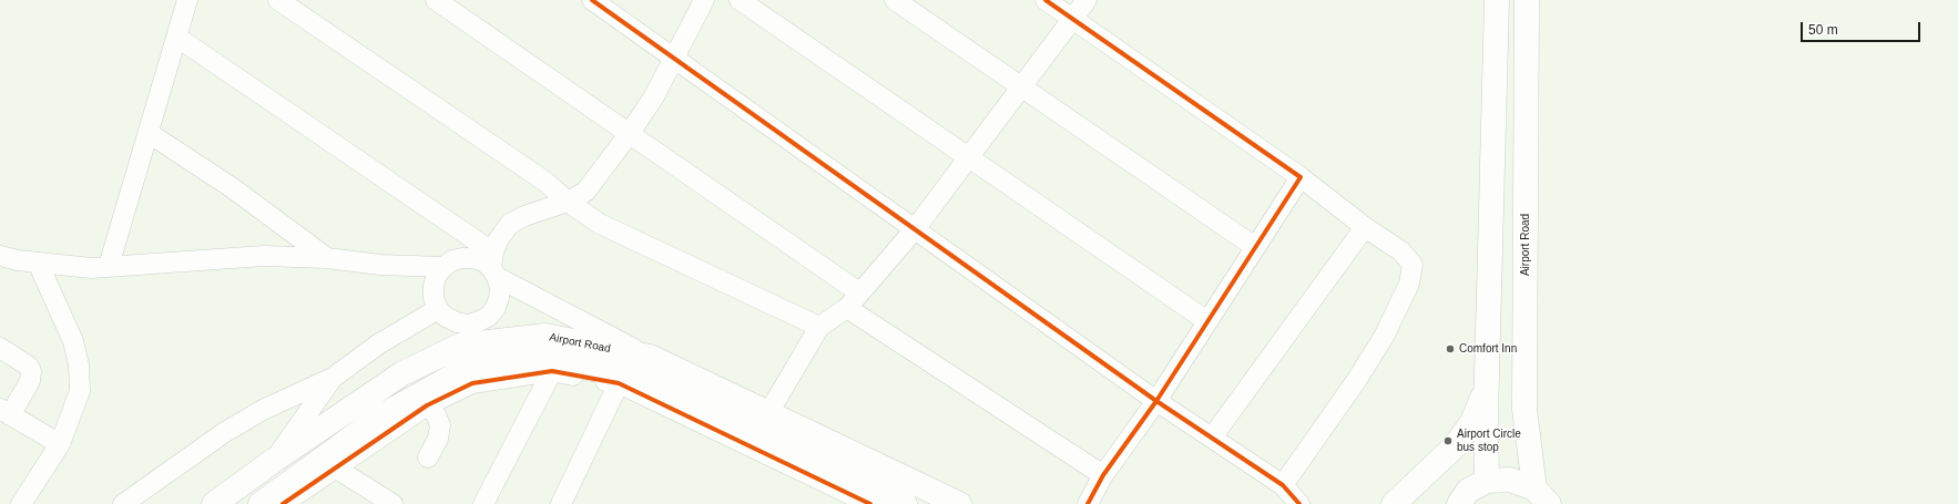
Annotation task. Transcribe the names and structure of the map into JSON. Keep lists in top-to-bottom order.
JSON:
{
  "streets": {
    "main road": ["Airport Road"]
  },
  "places": ["Comfort Inn", "Airport Circle bus stop"],
  "scale_bar": "50 m"
}
